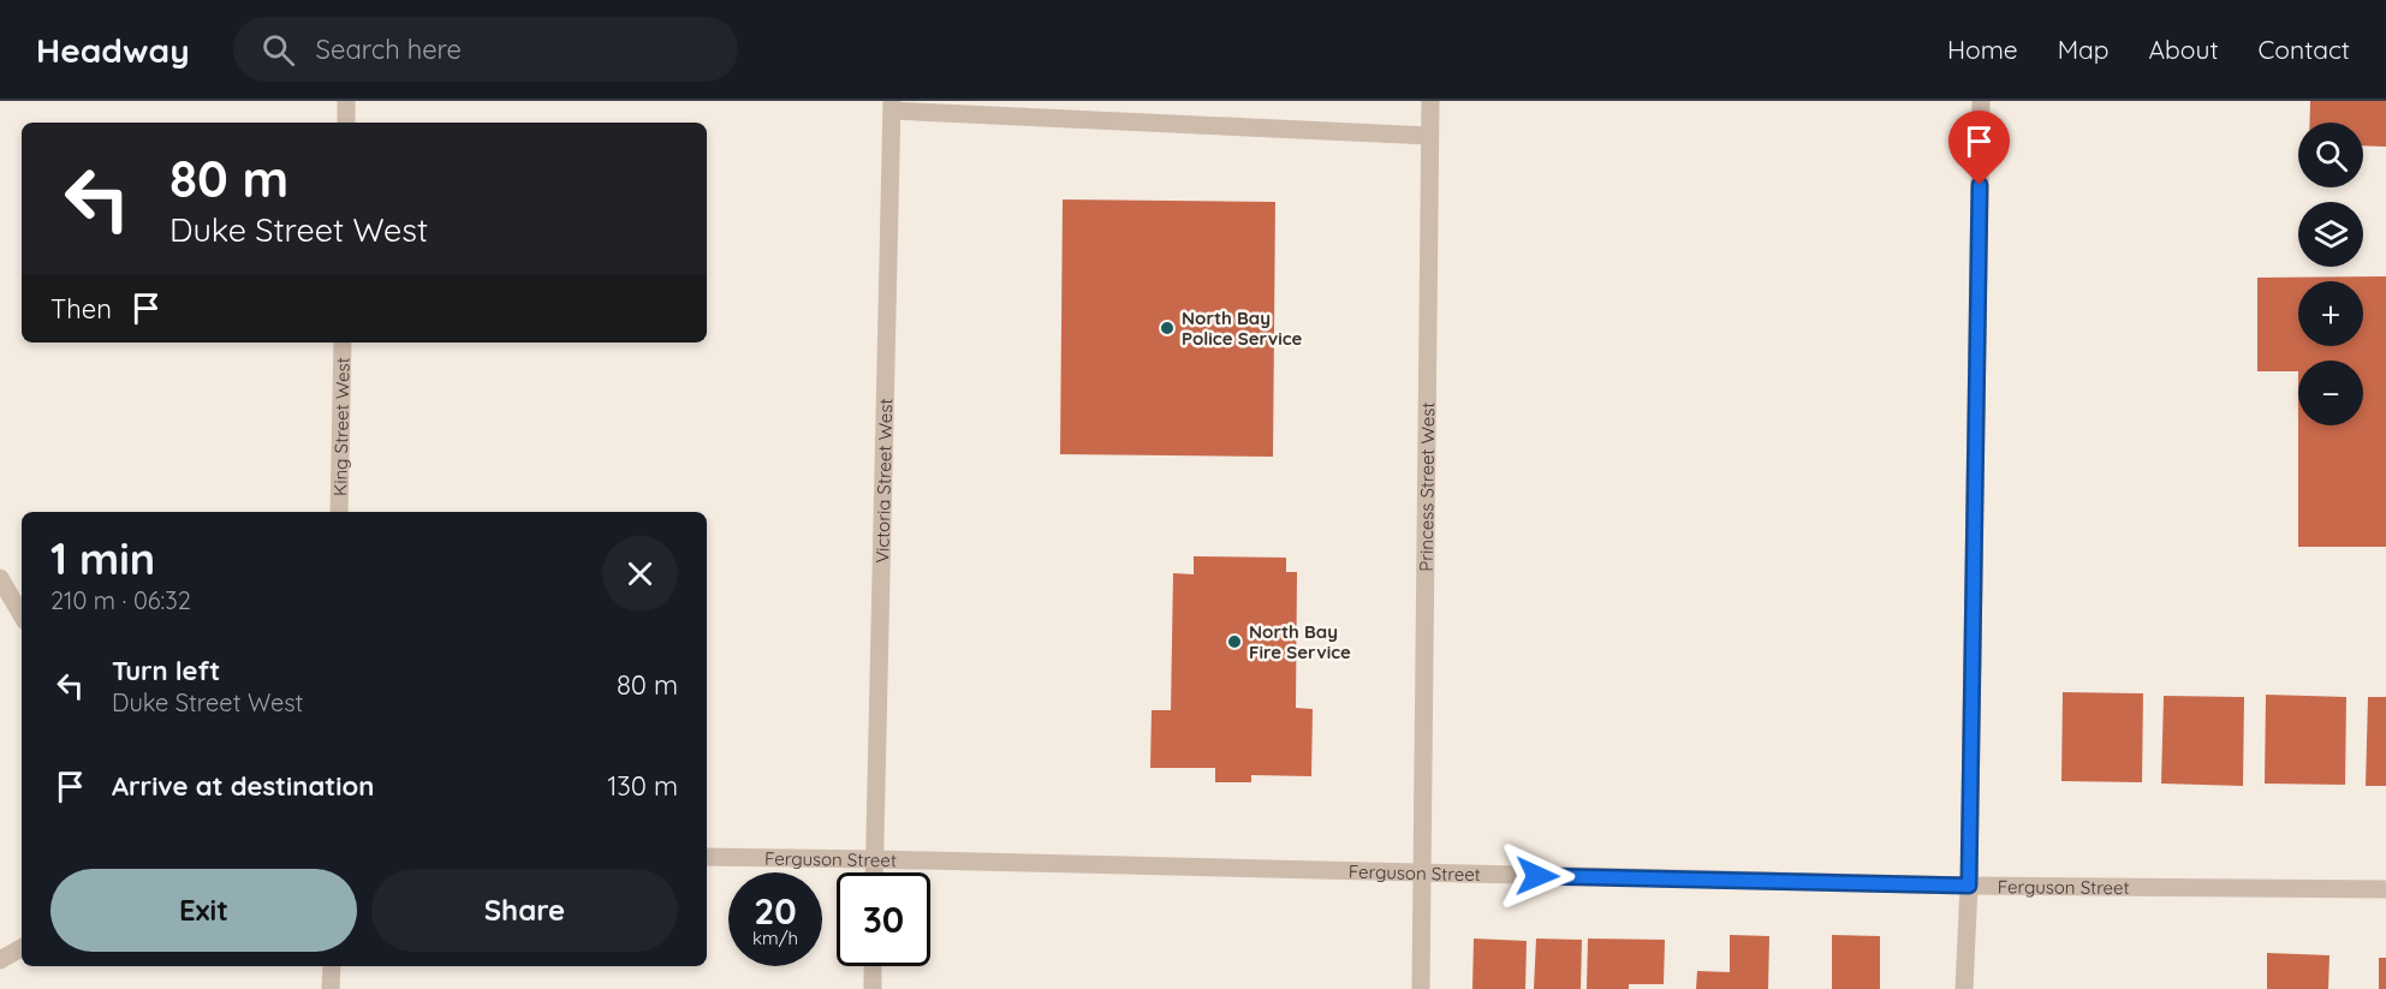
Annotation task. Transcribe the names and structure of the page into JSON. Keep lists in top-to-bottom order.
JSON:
{
  "streets": {
    "street": [
      "King Street West",
      "Victoria Street West",
      "Princess Street West",
      "Ferguson Street"
    ]
  },
  "crossings": [
    ["Victoria Street West", "Ferguson Street"],
    ["Princess Street West", "Ferguson Street"]
  ],
  "places": ["North Bay Police Service", "North Bay Fire Service"],
  "page": {
    "header": "Headway",
    "search": "Search here",
    "nav": [
      "Home",
      "Map",
      "About",
      "Contact"
    ],
    "map_buttons": ["+", "−"],
    "turn": ["80 m", "Duke Street West"],
    "then": "Then",
    "heading": ["1 min", "210 m · 06:32"],
    "list": [
      {
        "name": "Turn left",
        "note": "Duke Street West",
        "value": "80 m"
      },
      {
        "name": "Arrive at destination",
        "value": "130 m"
      }
    ],
    "buttons": ["Exit", "Share"],
    "speed": "20 km/h",
    "limit": "30"
  }
}
